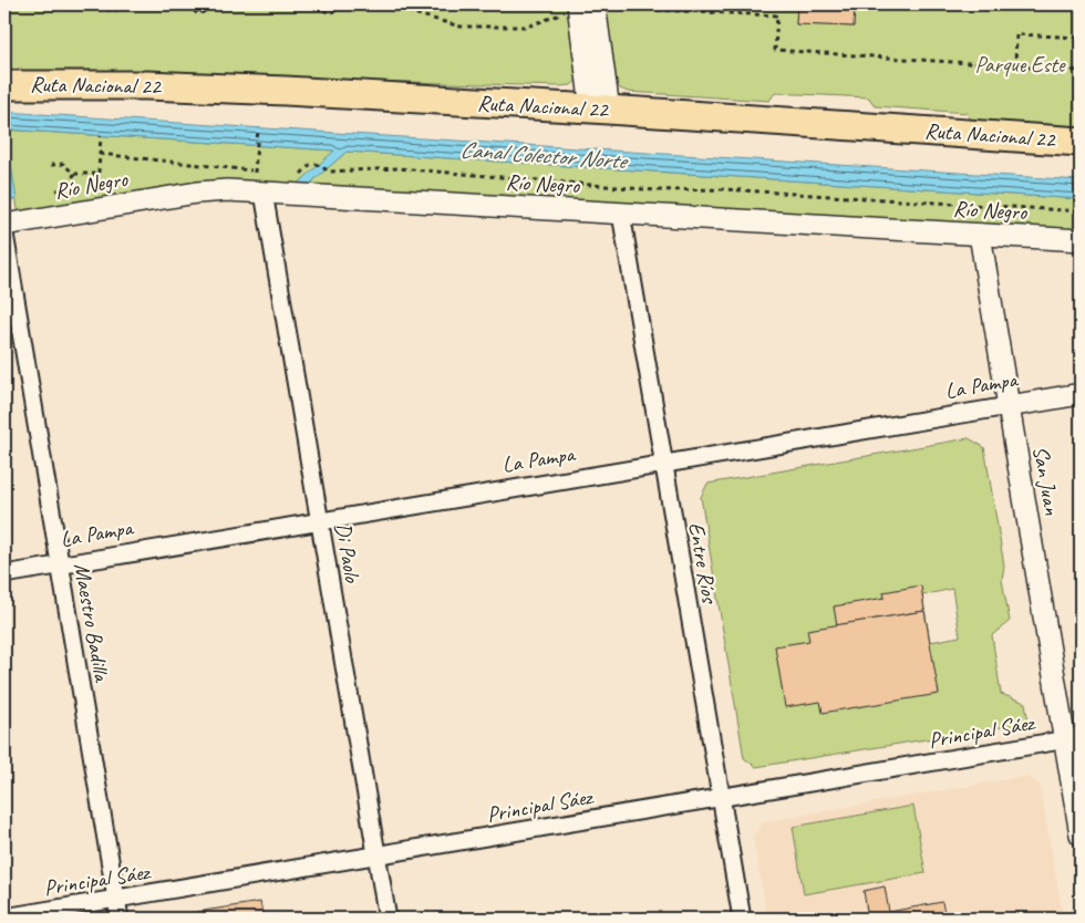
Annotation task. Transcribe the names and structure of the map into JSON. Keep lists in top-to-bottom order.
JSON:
{
  "streets": {
    "highway": ["Ruta Nacional 22"],
    "street": [
      "Río Negro",
      "La Pampa",
      "San Juan",
      "Di Paolo",
      "Entre Ríos",
      "Maestro Badilla",
      "Principal Sáez"
    ]
  },
  "crossings": [
    ["Río Negro", "San Juan"],
    ["Río Negro", "Di Paolo"],
    ["Río Negro", "Entre Ríos"],
    ["La Pampa", "San Juan"],
    ["La Pampa", "Di Paolo"],
    ["La Pampa", "Entre Ríos"],
    ["La Pampa", "Maestro Badilla"],
    ["San Juan", "Principal Sáez"],
    ["Di Paolo", "Principal Sáez"],
    ["Entre Ríos", "Principal Sáez"],
    ["Maestro Badilla", "Principal Sáez"]
  ],
  "water": ["Canal Colector Norte"],
  "parks": ["Parque Este"]
}
